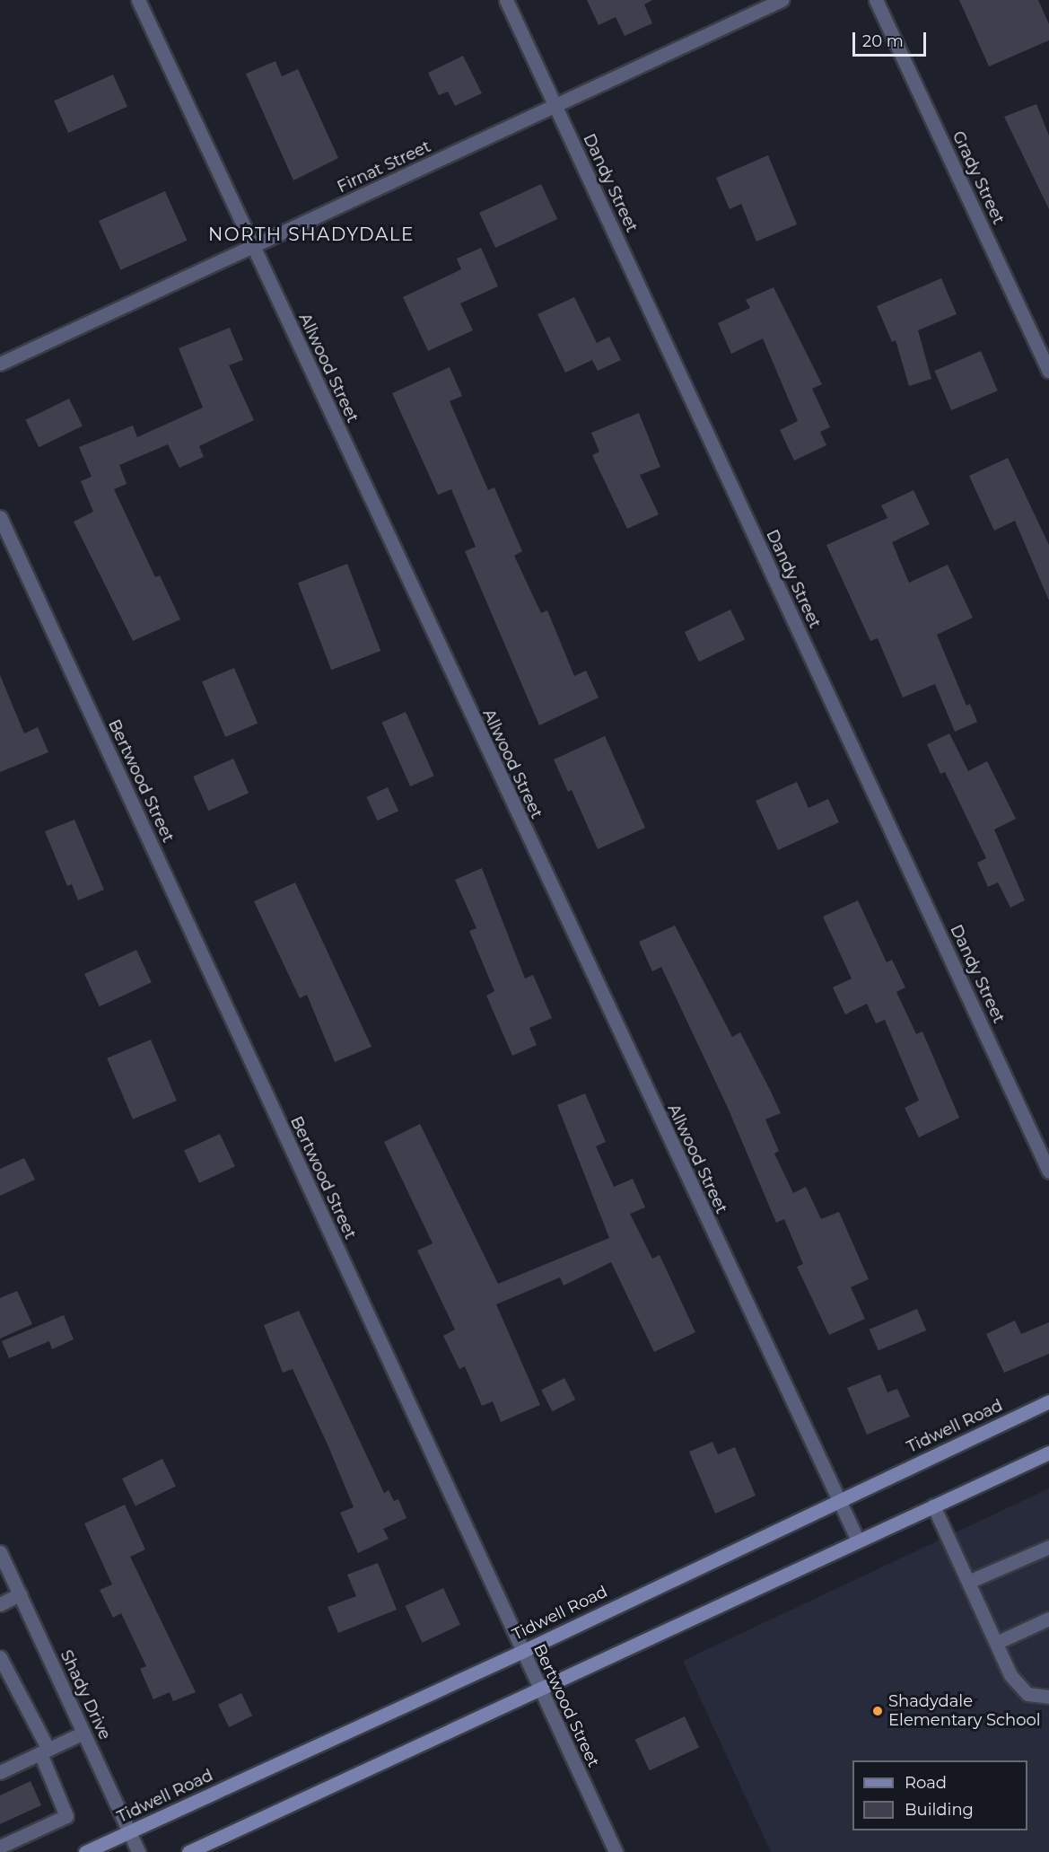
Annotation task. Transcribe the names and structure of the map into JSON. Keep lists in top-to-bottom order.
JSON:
{
  "streets": {
    "main road": ["Tidwell Road"],
    "street": [
      "Firnat Street",
      "Grady Street",
      "Dandy Street",
      "Allwood Street",
      "Bertwood Street",
      "Shady Drive"
    ]
  },
  "crossings": [
    ["Firnat Street", "Dandy Street"],
    ["Firnat Street", "Allwood Street"],
    ["Allwood Street", "Tidwell Road"],
    ["Bertwood Street", "Tidwell Road"],
    ["Tidwell Road", "Shady Drive"]
  ],
  "districts": ["NORTH SHADYDALE"],
  "places": ["Shadydale Elementary School"],
  "legend": ["Road", "Building"],
  "scale_bar": "20 m"
}
